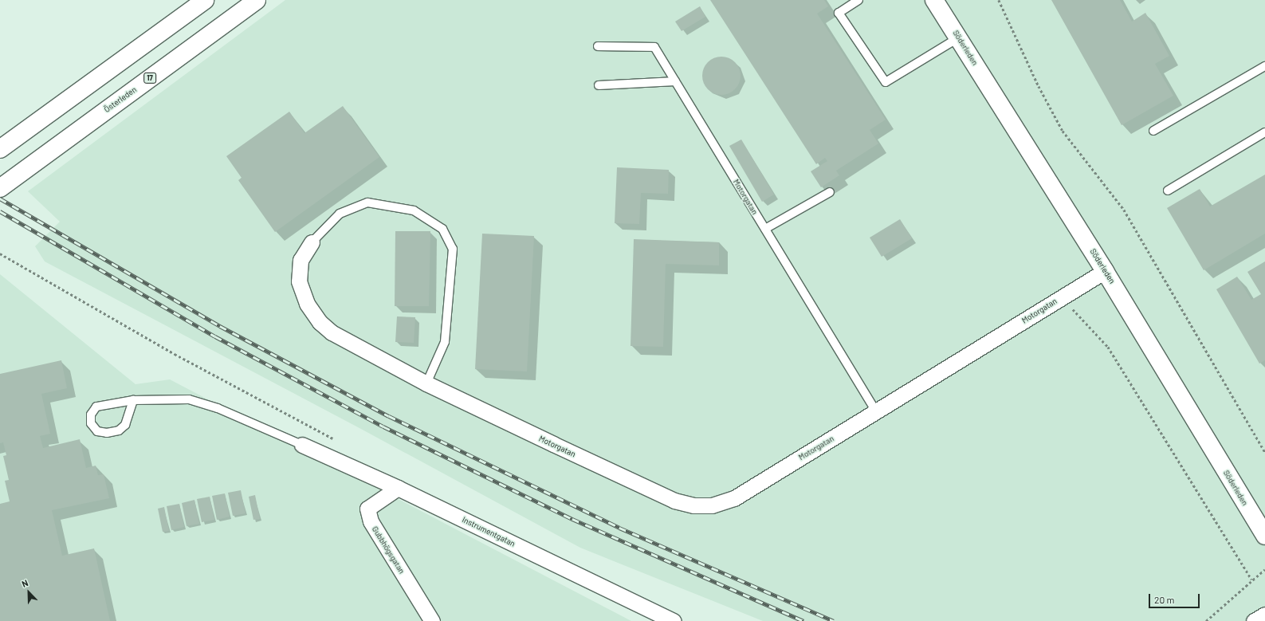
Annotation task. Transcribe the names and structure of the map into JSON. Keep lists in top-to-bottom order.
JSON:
{
  "streets": {
    "street": [
      "Söderleden",
      "17",
      "Österleden",
      "Motorgatan",
      "Instrumentgatan",
      "Gubbhögsgatan"
    ]
  },
  "crossings": [
    ["Söderleden", "Motorgatan"],
    ["Instrumentgatan", "Gubbhögsgatan"]
  ],
  "scale_bar": "20 m",
  "north": "top left"
}
